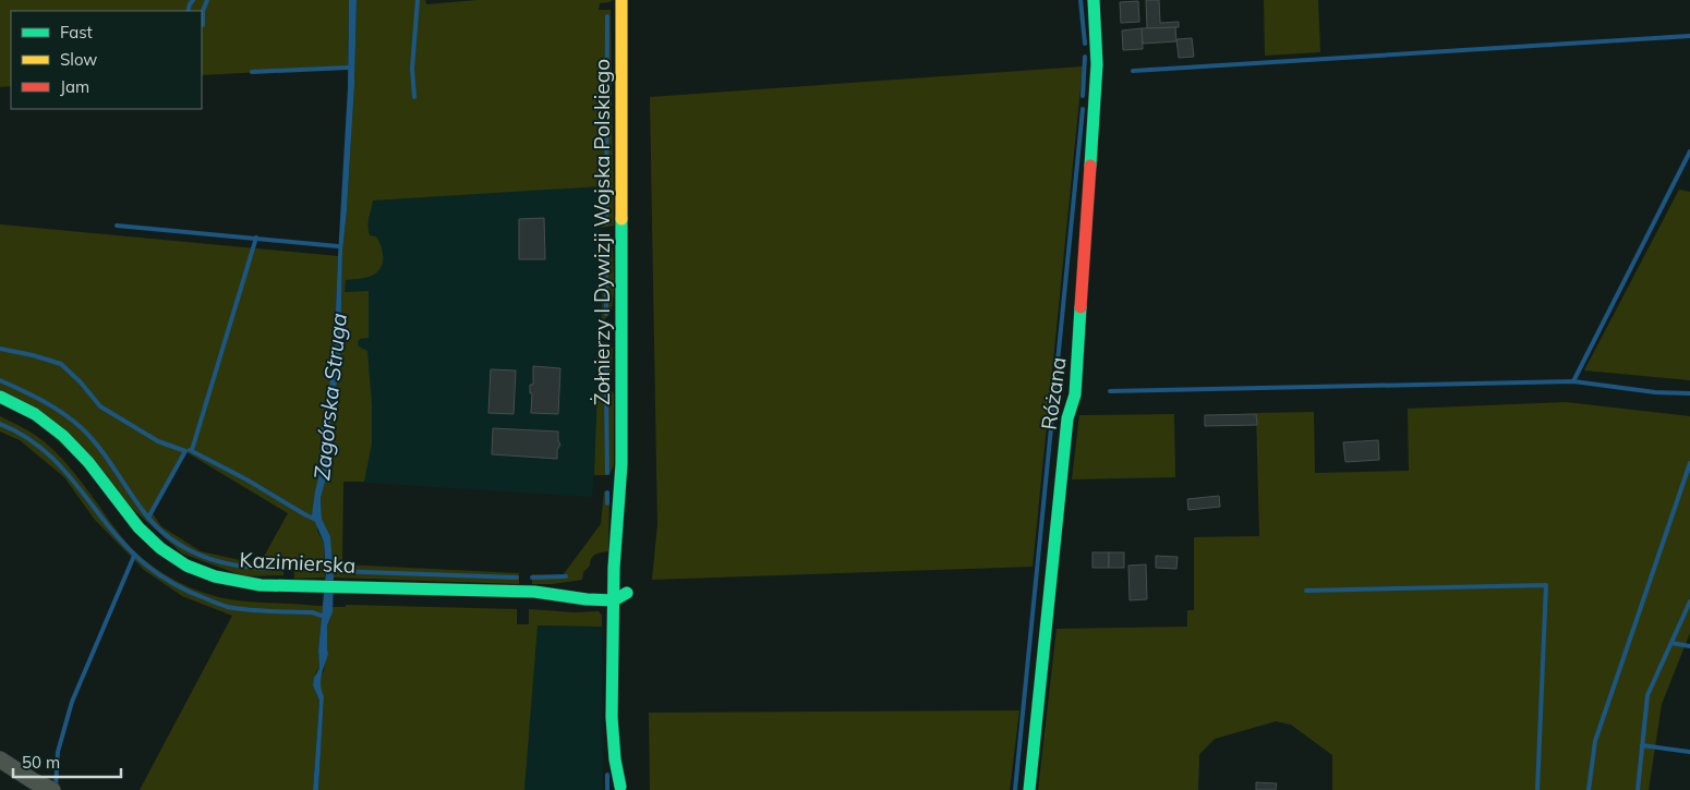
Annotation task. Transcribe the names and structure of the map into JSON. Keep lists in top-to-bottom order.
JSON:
{
  "streets": {
    "street": ["Żołnierzy I Dywizji Wojska Polskiego", "Różana", "Kazimierska"]
  },
  "crossings": [
    ["Żołnierzy I Dywizji Wojska Polskiego", "Kazimierska"]
  ],
  "water": ["Zagórska Struga"],
  "legend": ["Fast", "Slow", "Jam"],
  "scale_bar": "50 m"
}
